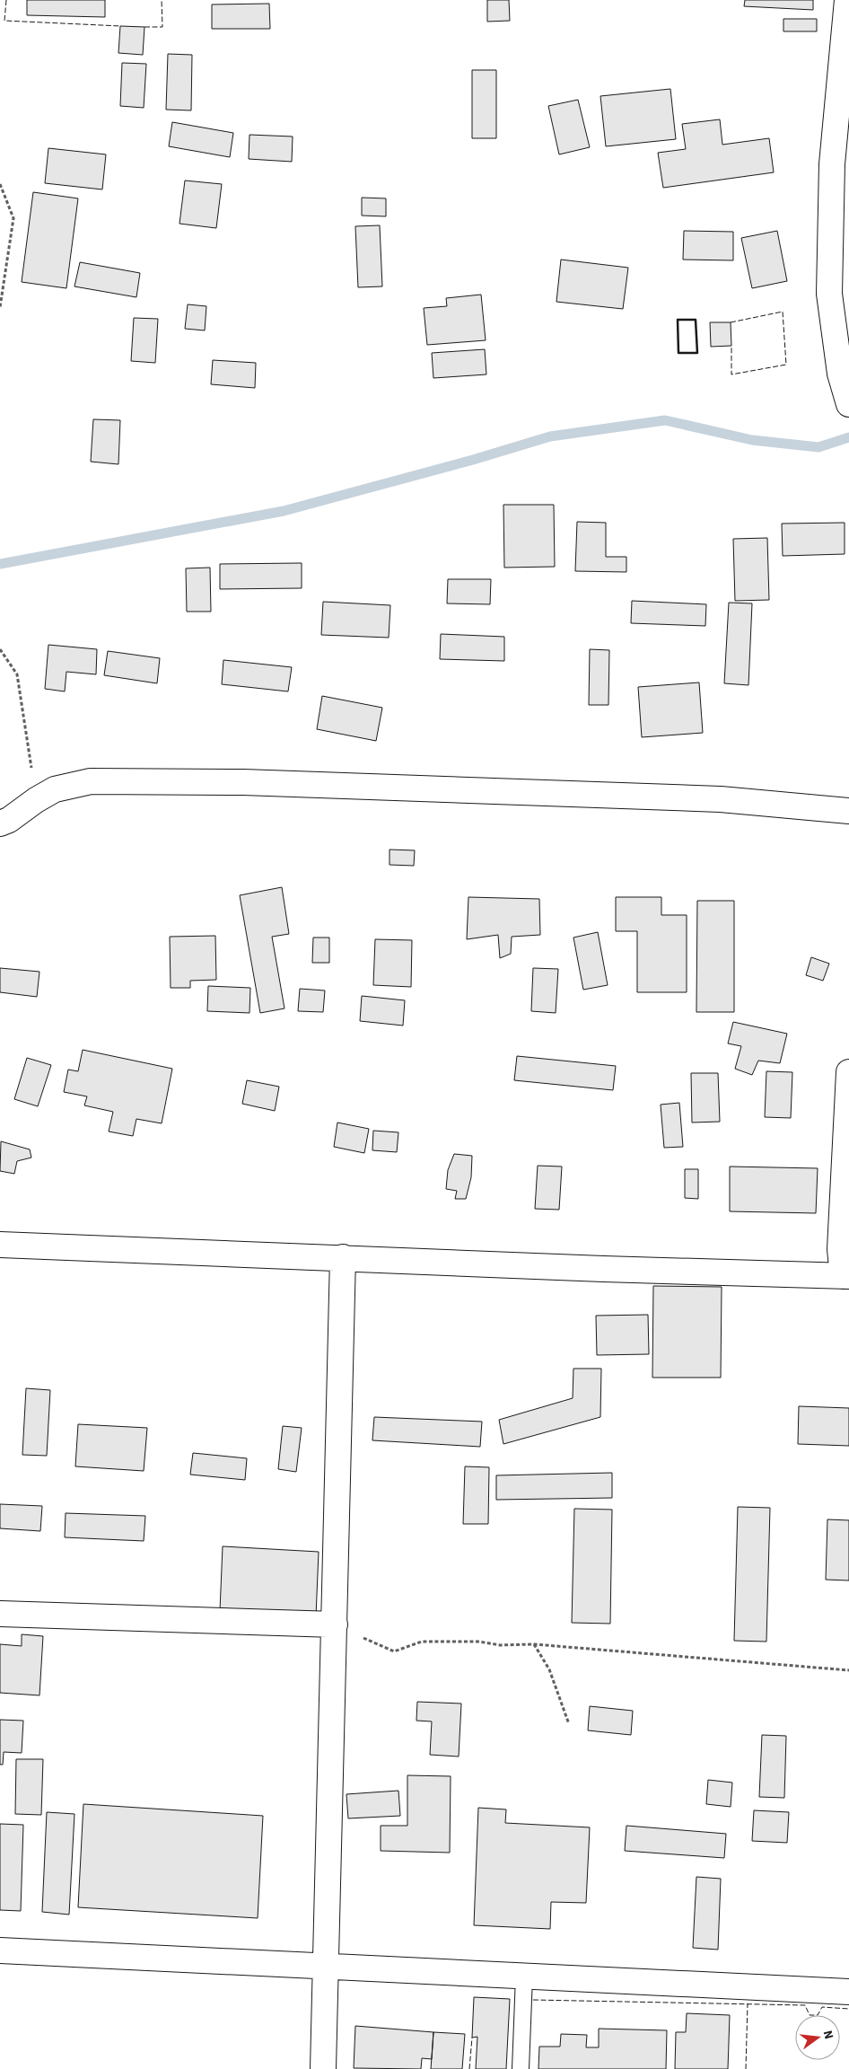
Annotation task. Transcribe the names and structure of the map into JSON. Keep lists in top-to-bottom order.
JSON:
{
  "north": "right"
}
